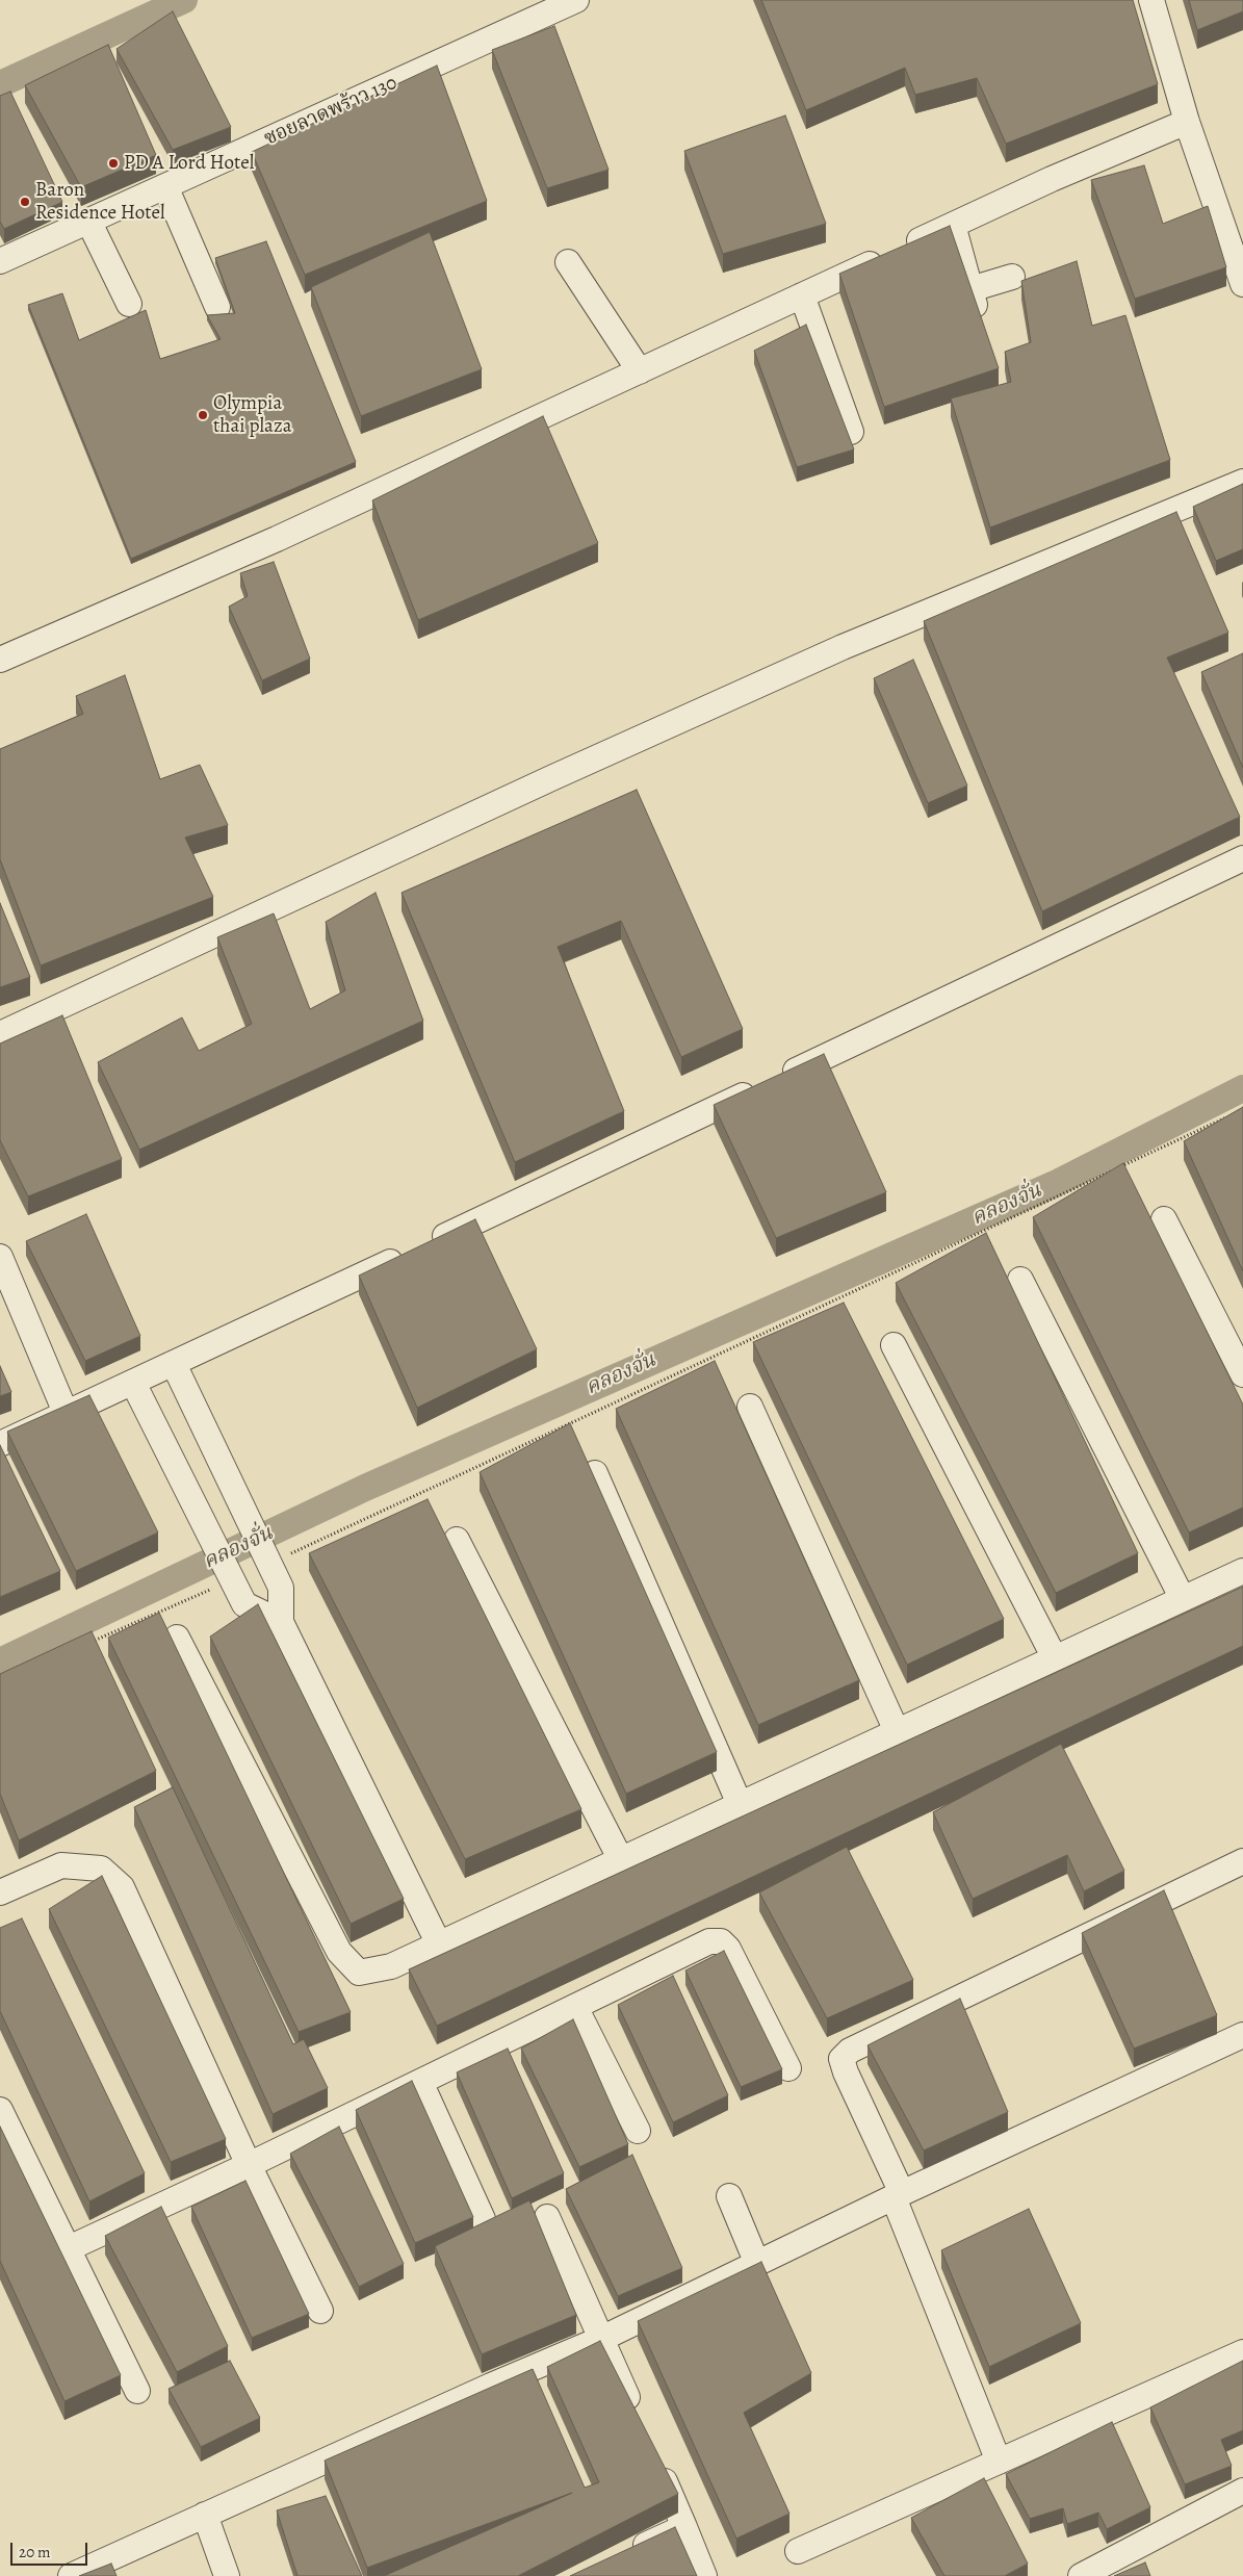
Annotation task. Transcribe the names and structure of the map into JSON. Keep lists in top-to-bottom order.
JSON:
{
  "streets": {
    "street": ["ซอยลาดพร้าว 130"]
  },
  "water": ["คลองจั่น"],
  "places": ["PD A Lord Hotel", "Baron Residence Hotel", "Olympia thai plaza"],
  "scale_bar": "20 m"
}
